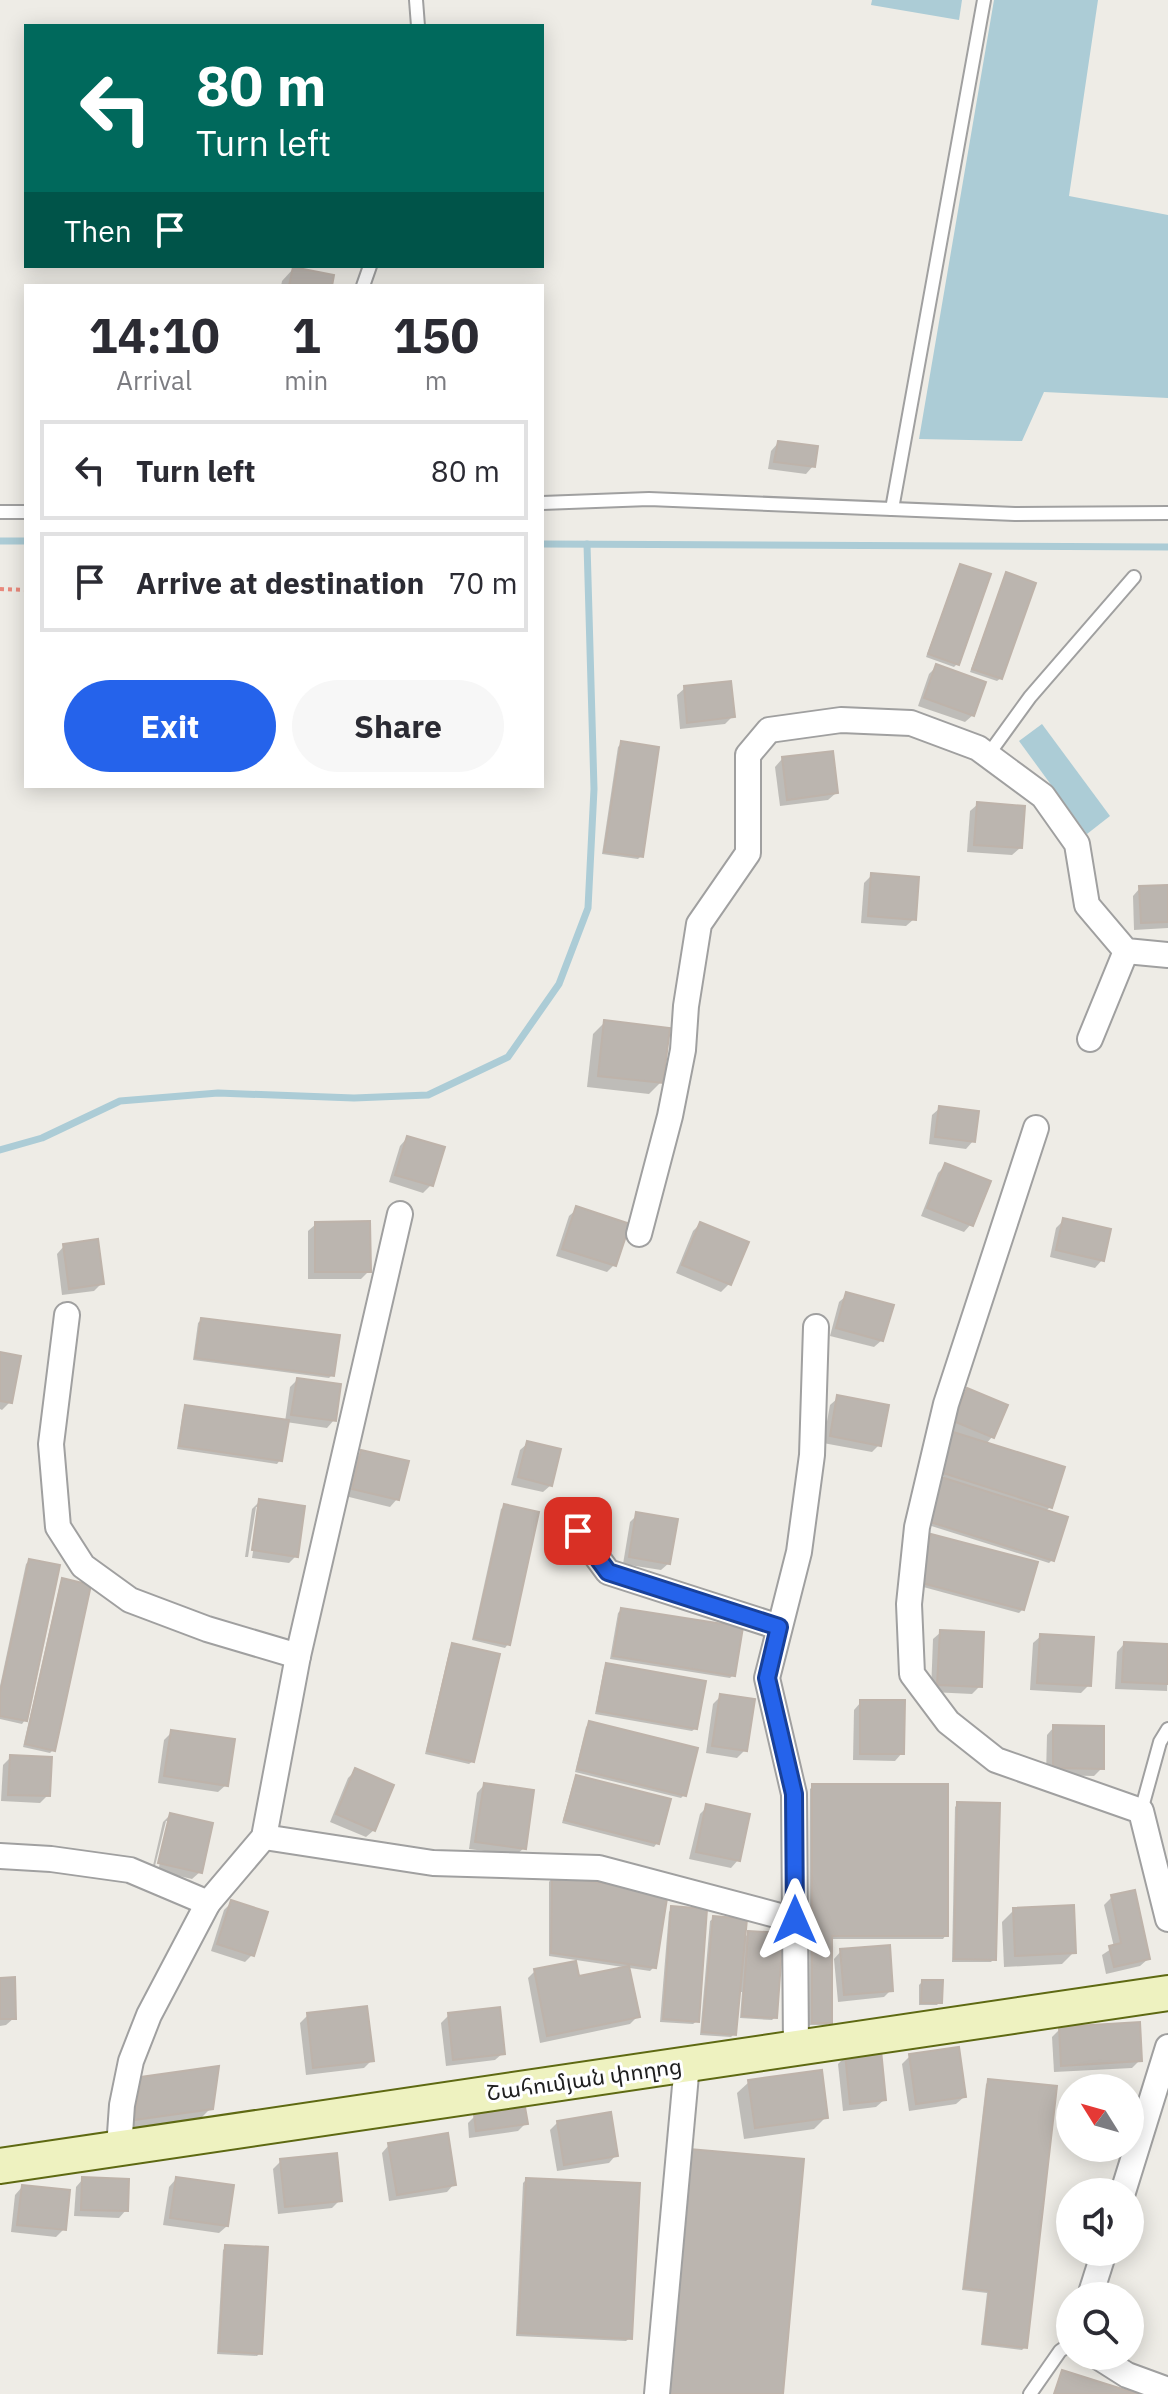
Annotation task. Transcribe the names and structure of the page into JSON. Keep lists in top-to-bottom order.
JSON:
{
  "streets": {
    "main road": ["Շահումյան փողոց"]
  },
  "north": "top left",
  "page": {
    "turn": ["80 m", "Turn left"],
    "then": "Then",
    "eta": [
      "14:10",
      "Arrival",
      "1",
      "min",
      "150",
      "m"
    ],
    "list": [
      {
        "name": "Turn left",
        "value": "80 m"
      },
      {
        "name": "Arrive at destination",
        "value": "70 m"
      }
    ],
    "buttons": ["Exit", "Share"]
  }
}
